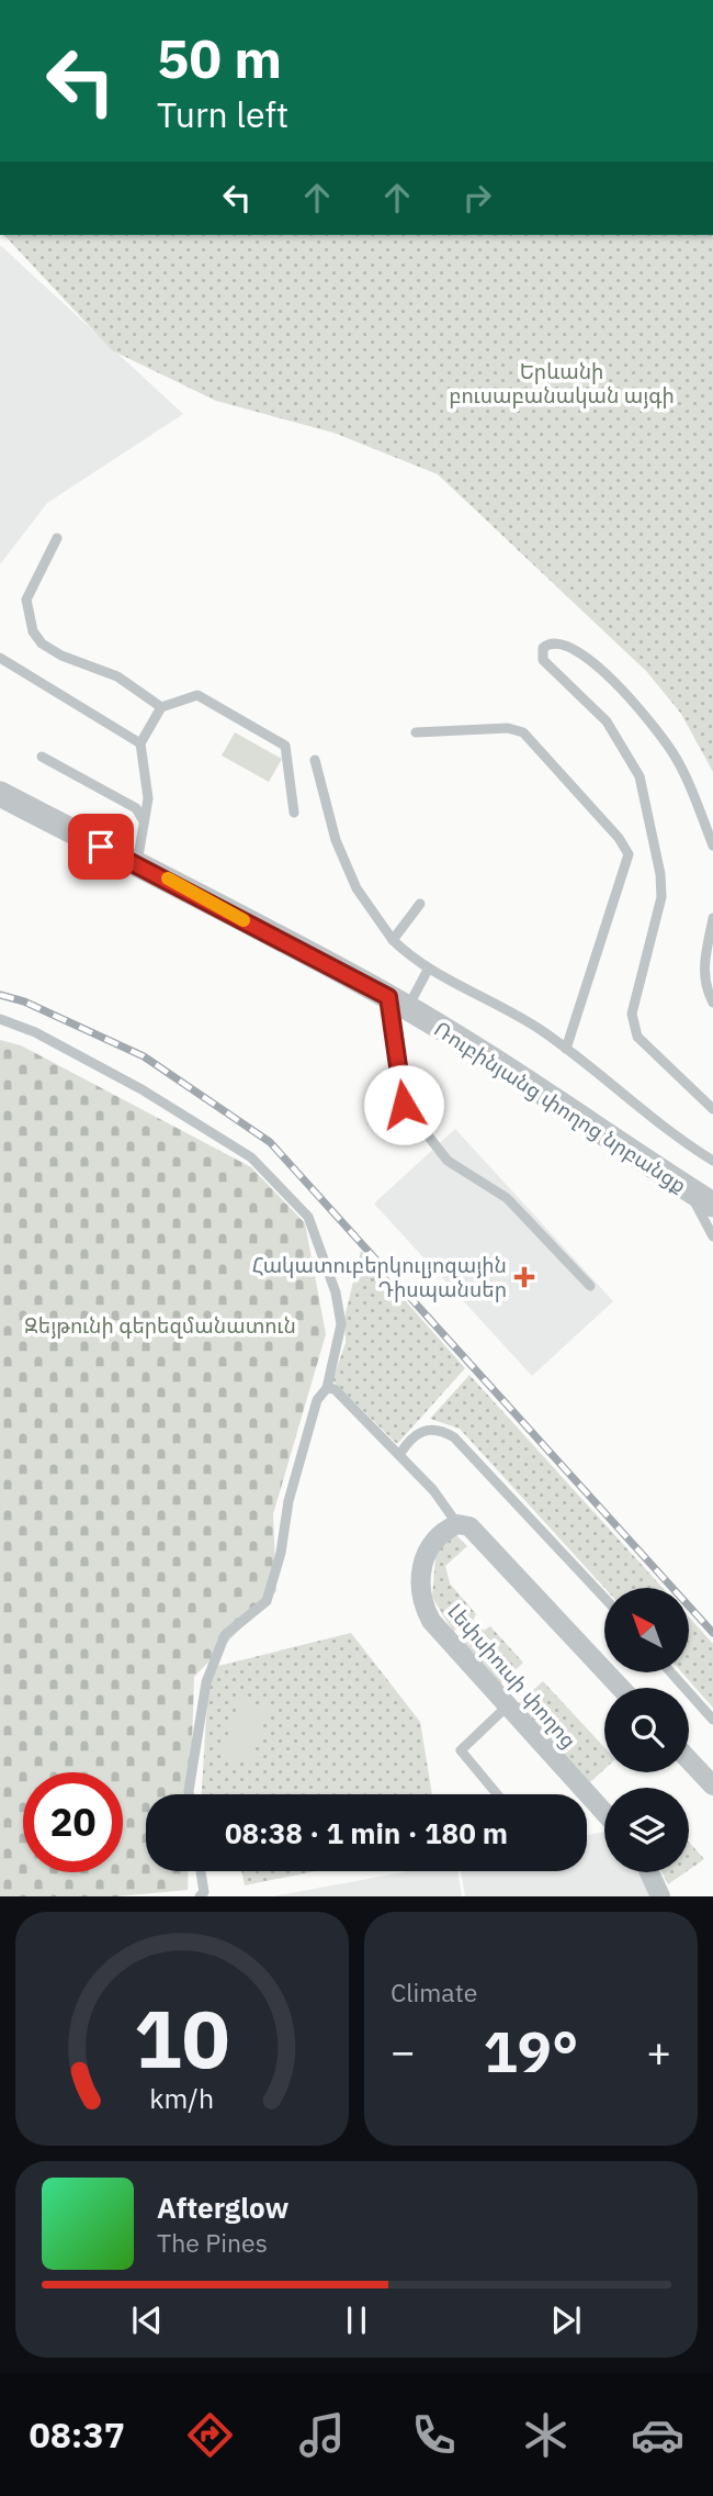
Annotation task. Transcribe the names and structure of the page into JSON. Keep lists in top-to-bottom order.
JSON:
{
  "streets": {
    "street": ["Ռուբինյանց փողոց նրբանցք", "Լեփսիուսի փողոց"]
  },
  "parks": ["Երևանի բուսաբանական այգի", "Զեյթունի գերեզմանատուն"],
  "places": {
    "health": ["Հակատուբերկուլյոզային Դիսպանսեր"]
  },
  "north": "top left",
  "page": {
    "turn": ["50 m", "Turn left"],
    "limit": "20",
    "trip": "08:38 · 1 min · 180 m",
    "tile": "Climate",
    "heat": ["−", "19°", "+"],
    "song": ["Afterglow", "The Pines"],
    "tabs": "08:37",
    "gauge": ["10", "km/h"]
  }
}
